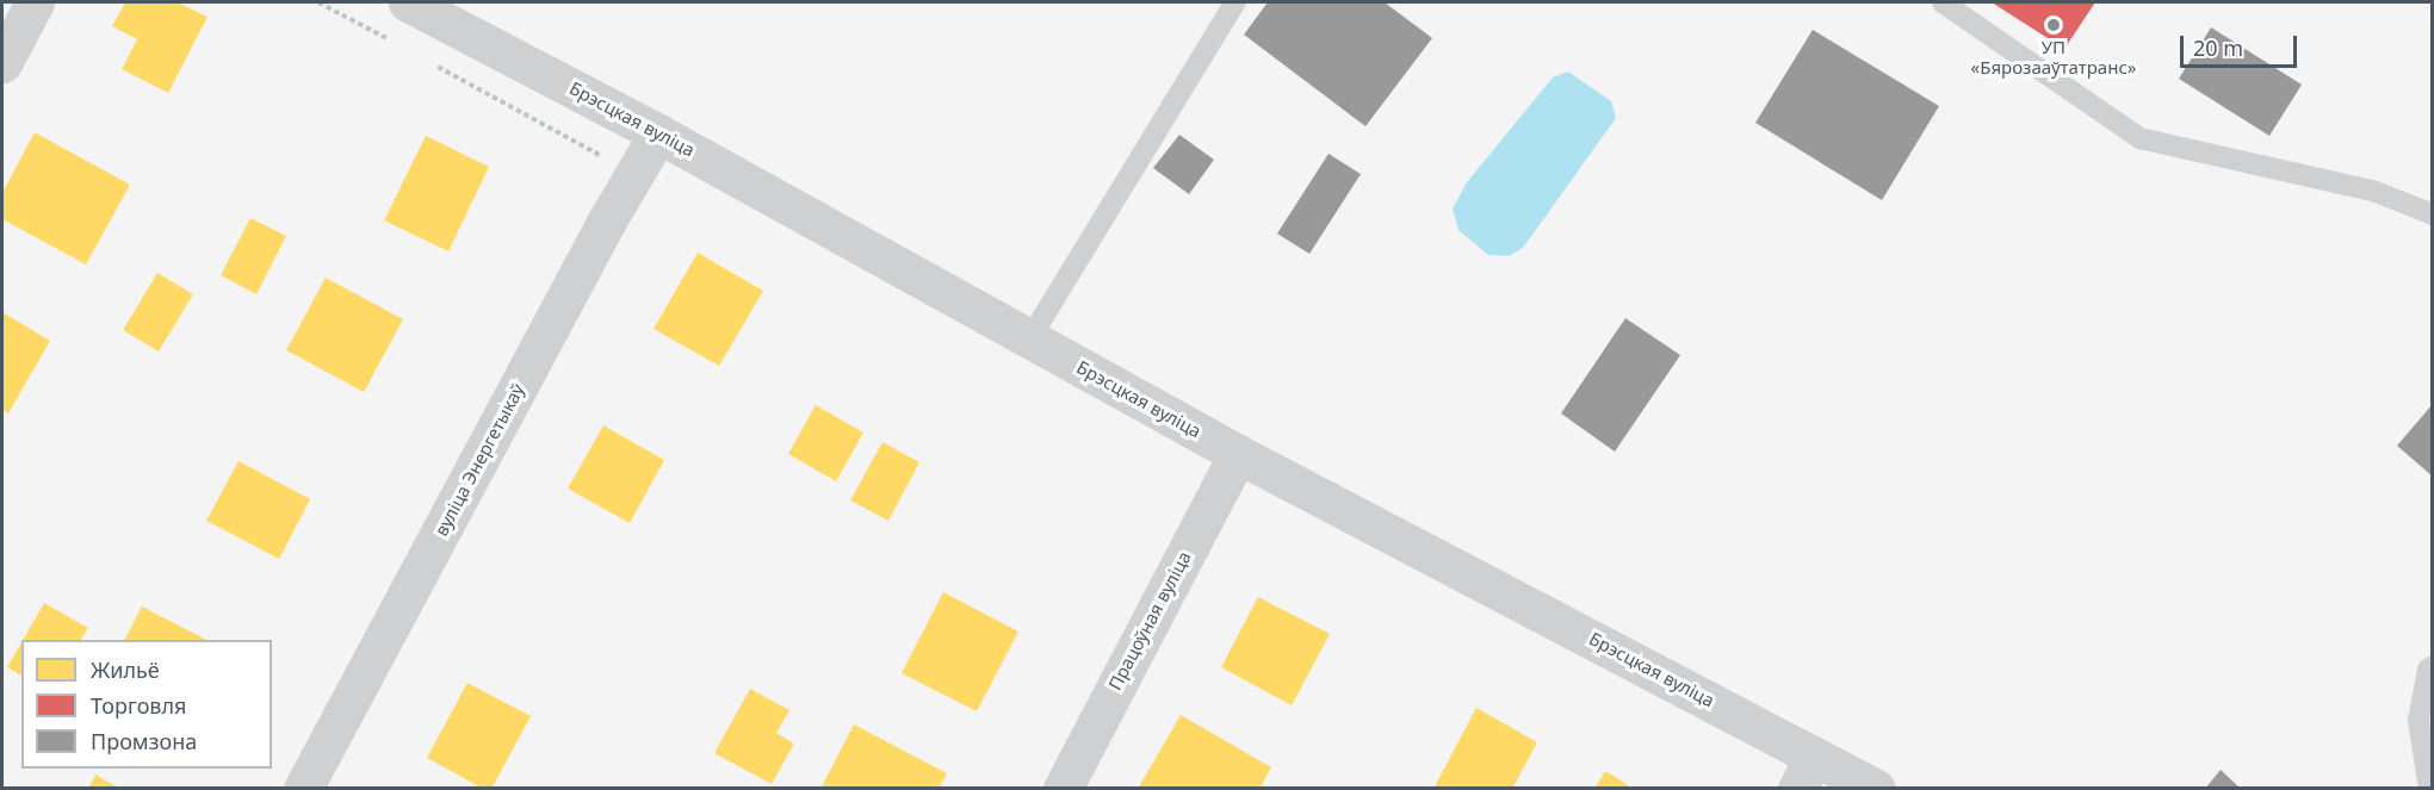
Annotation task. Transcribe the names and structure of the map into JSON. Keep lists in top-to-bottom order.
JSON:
{
  "streets": {
    "street": ["Брэсцкая вуліца", "вуліца Энергетыкаў", "Працоўная вуліца"]
  },
  "crossings": [
    ["Брэсцкая вуліца", "вуліца Энергетыкаў"],
    ["Брэсцкая вуліца", "Працоўная вуліца"]
  ],
  "places": ["УП «Бярозааўтатранс»"],
  "legend": ["Жильё", "Торговля", "Промзона"],
  "scale_bar": "20 m"
}
